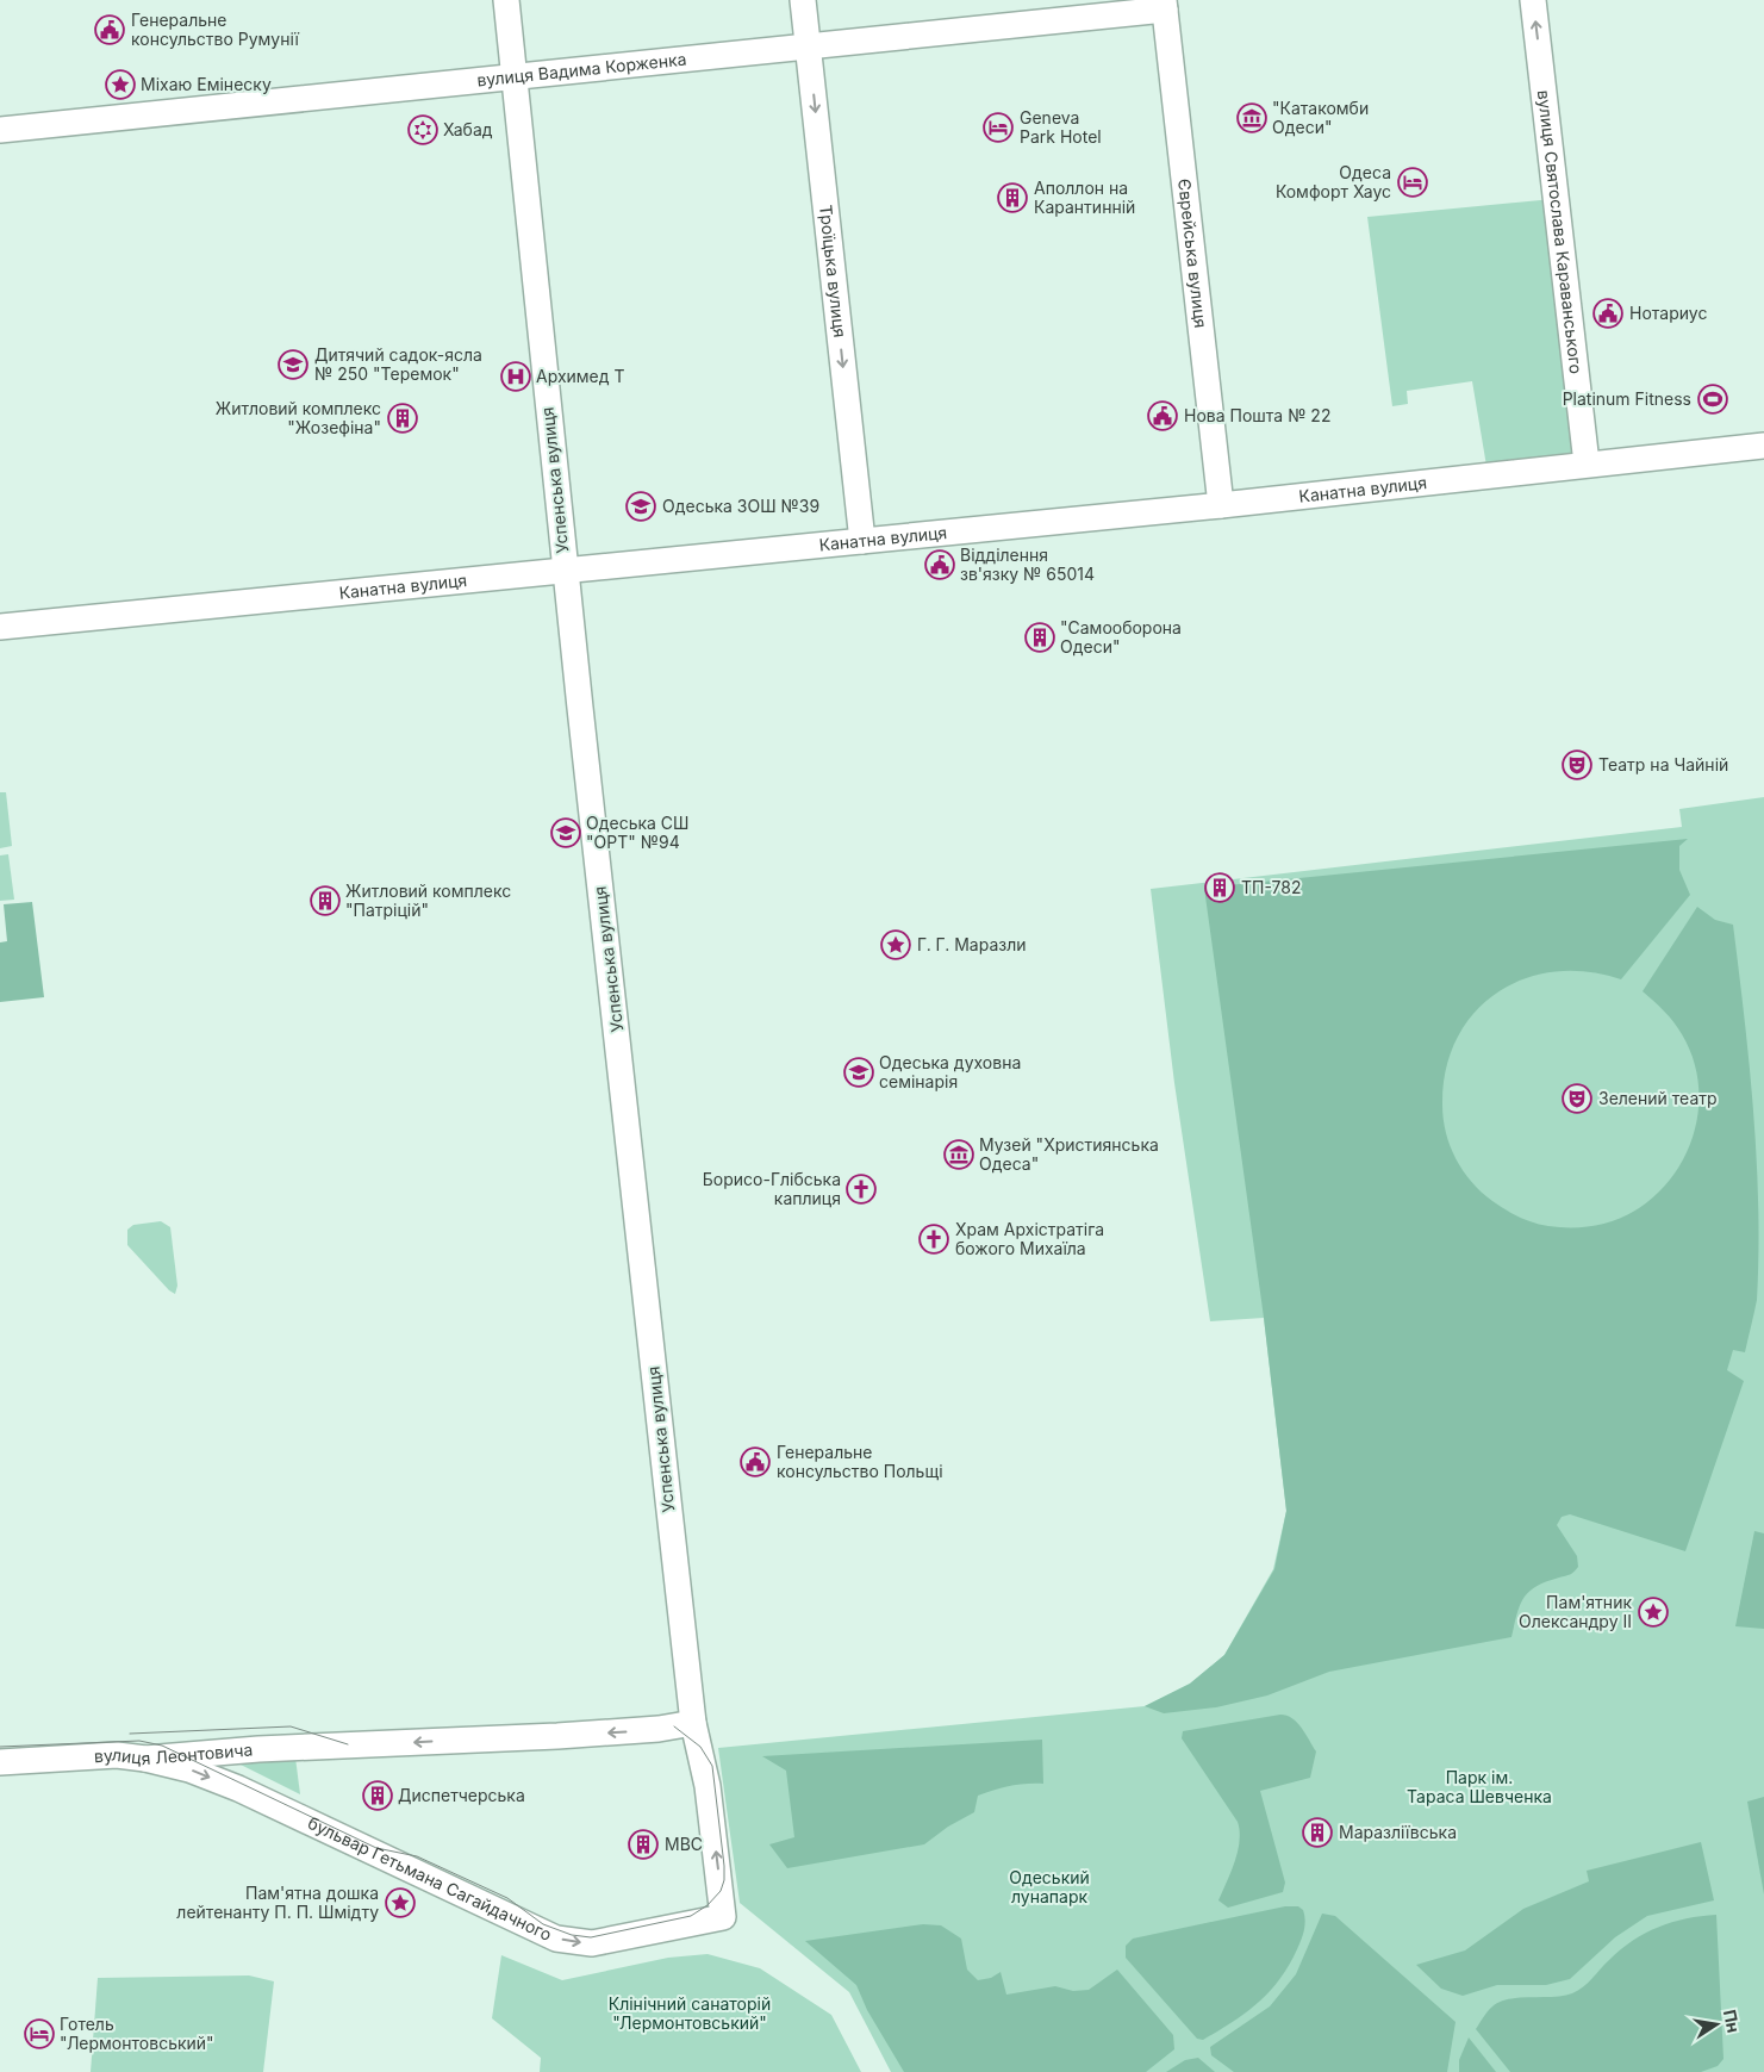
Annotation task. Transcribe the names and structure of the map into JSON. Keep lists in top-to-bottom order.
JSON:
{
  "streets": {
    "street": [
      "вулиця Вадима Корженка",
      "вулиця Святослава Караванського",
      "Єврейська вулиця",
      "Троїцька вулиця",
      "Успенська вулиця",
      "Канатна вулиця",
      "вулиця Леонтовича",
      "бульвар Гетьмана Сагайдачного"
    ]
  },
  "crossings": [
    ["вулиця Вадима Корженка", "Єврейська вулиця"],
    ["вулиця Вадима Корженка", "Троїцька вулиця"],
    ["вулиця Вадима Корженка", "Успенська вулиця"],
    ["вулиця Святослава Караванського", "Канатна вулиця"],
    ["Єврейська вулиця", "Канатна вулиця"],
    ["Троїцька вулиця", "Канатна вулиця"],
    ["Успенська вулиця", "Канатна вулиця"],
    ["Успенська вулиця", "вулиця Леонтовича"],
    ["Успенська вулиця", "бульвар Гетьмана Сагайдачного"],
    ["вулиця Леонтовича", "бульвар Гетьмана Сагайдачного"]
  ],
  "one_way": [
    "вулиця Святослава Караванського",
    "Троїцька вулиця",
    "вулиця Леонтовича",
    "бульвар Гетьмана Сагайдачного"
  ],
  "parks": ["Парк ім. Тараса Шевченка", "Одеський лунапарк", "Клінічний санаторій \"Лермонтовський\""],
  "places": {
    "public building": [
      "Генеральне консульство Румунії",
      "Нотариус",
      "Нова Пошта № 22",
      "Відділення зв'язку № 65014",
      "Генеральне консульство Польщі"
    ],
    "place": [
      "Міхаю Емінеску",
      "Г. Г. Маразли",
      "Пам'ятник Олександру II",
      "Пам'ятна дошка лейтенанту П. П. Шмідту"
    ],
    "museum": ["\"Катакомби Одеси\"", "Музей \"Християнська Одеса\""],
    "hotel": ["Geneva Park Hotel", "Одеса Комфорт Хаус", "Готель \"Лермонтовський\""],
    "synagogue": ["Хабад"],
    "building": [
      "Аполлон на Карантинній",
      "Житловий комплекс \"Жозефіна\"",
      "\"Самооборона Одеси\"",
      "ТП-782",
      "Житловий комплекс \"Патріцій\"",
      "Диспетчерська",
      "Маразліївська",
      "МВС"
    ],
    "school or university": [
      "Дитячий садок-ясла № 250 \"Теремок\"",
      "Одеська ЗОШ №39",
      "Одеська СШ \"ОРТ\" №94",
      "Одеська духовна семінарія"
    ],
    "hospital": ["Архимед Т"],
    "sports": ["Platinum Fitness"],
    "theatre": ["Театр на Чайній", "Зелений театр"],
    "church": ["Борисо-Глібська каплиця", "Храм Архістратіга божого Михаїла"]
  },
  "north": "right"
}
